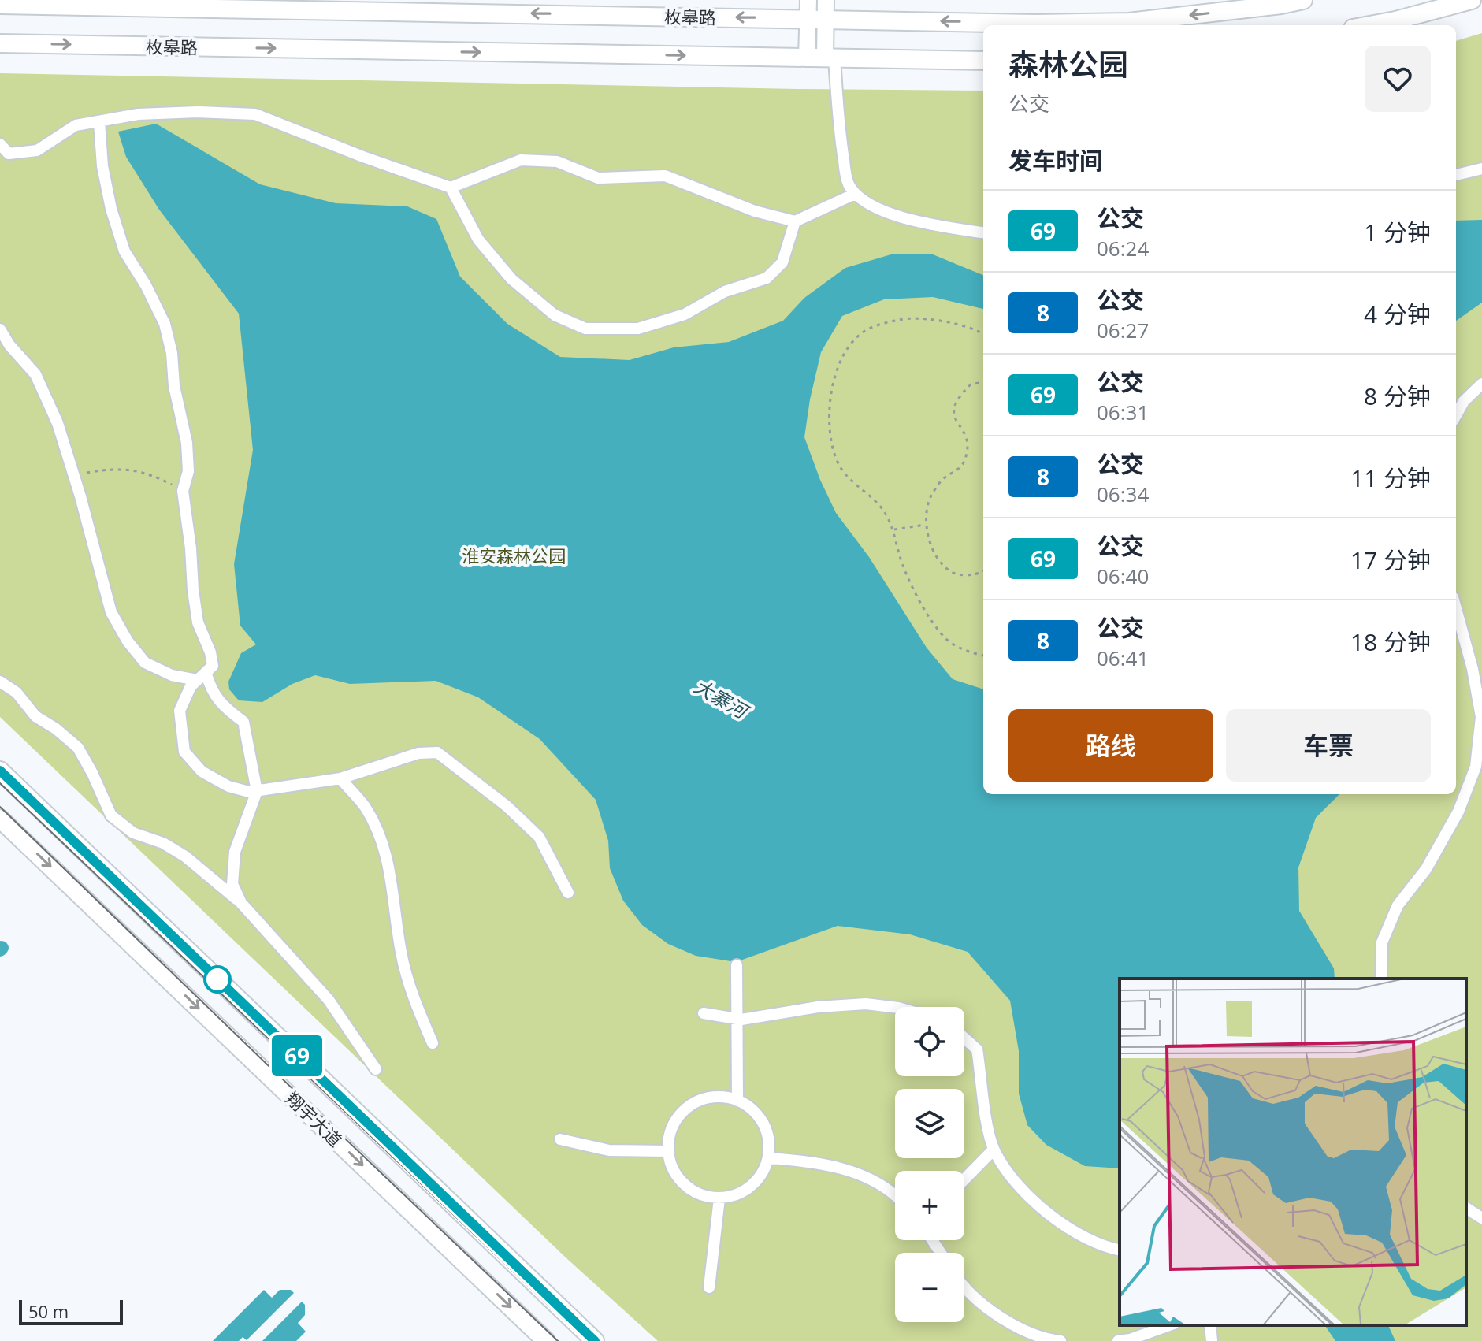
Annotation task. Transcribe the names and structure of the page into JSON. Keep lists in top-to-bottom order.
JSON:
{
  "streets": {
    "main road": ["枚皋路", "翔宇大道"]
  },
  "water": ["大寨河"],
  "parks": ["淮安森林公园"],
  "lines": ["bus line 69"],
  "scale_bar": "50 m",
  "page": {
    "on_map": "69",
    "heading": [
      ["森林公园", "公交"],
      "发车时间"
    ],
    "list": [
      {
        "mark": "69",
        "name": "公交",
        "note": "06:24",
        "value": "1 分钟"
      },
      {
        "mark": "8",
        "name": "公交",
        "note": "06:27",
        "value": "4 分钟"
      },
      {
        "mark": "69",
        "name": "公交",
        "note": "06:31",
        "value": "8 分钟"
      },
      {
        "mark": "8",
        "name": "公交",
        "note": "06:34",
        "value": "11 分钟"
      },
      {
        "mark": "69",
        "name": "公交",
        "note": "06:40",
        "value": "17 分钟"
      },
      {
        "mark": "8",
        "name": "公交",
        "note": "06:41",
        "value": "18 分钟"
      }
    ],
    "buttons": ["路线", "车票"],
    "map_buttons": ["+", "−"],
    "scale": "50 m"
  }
}
